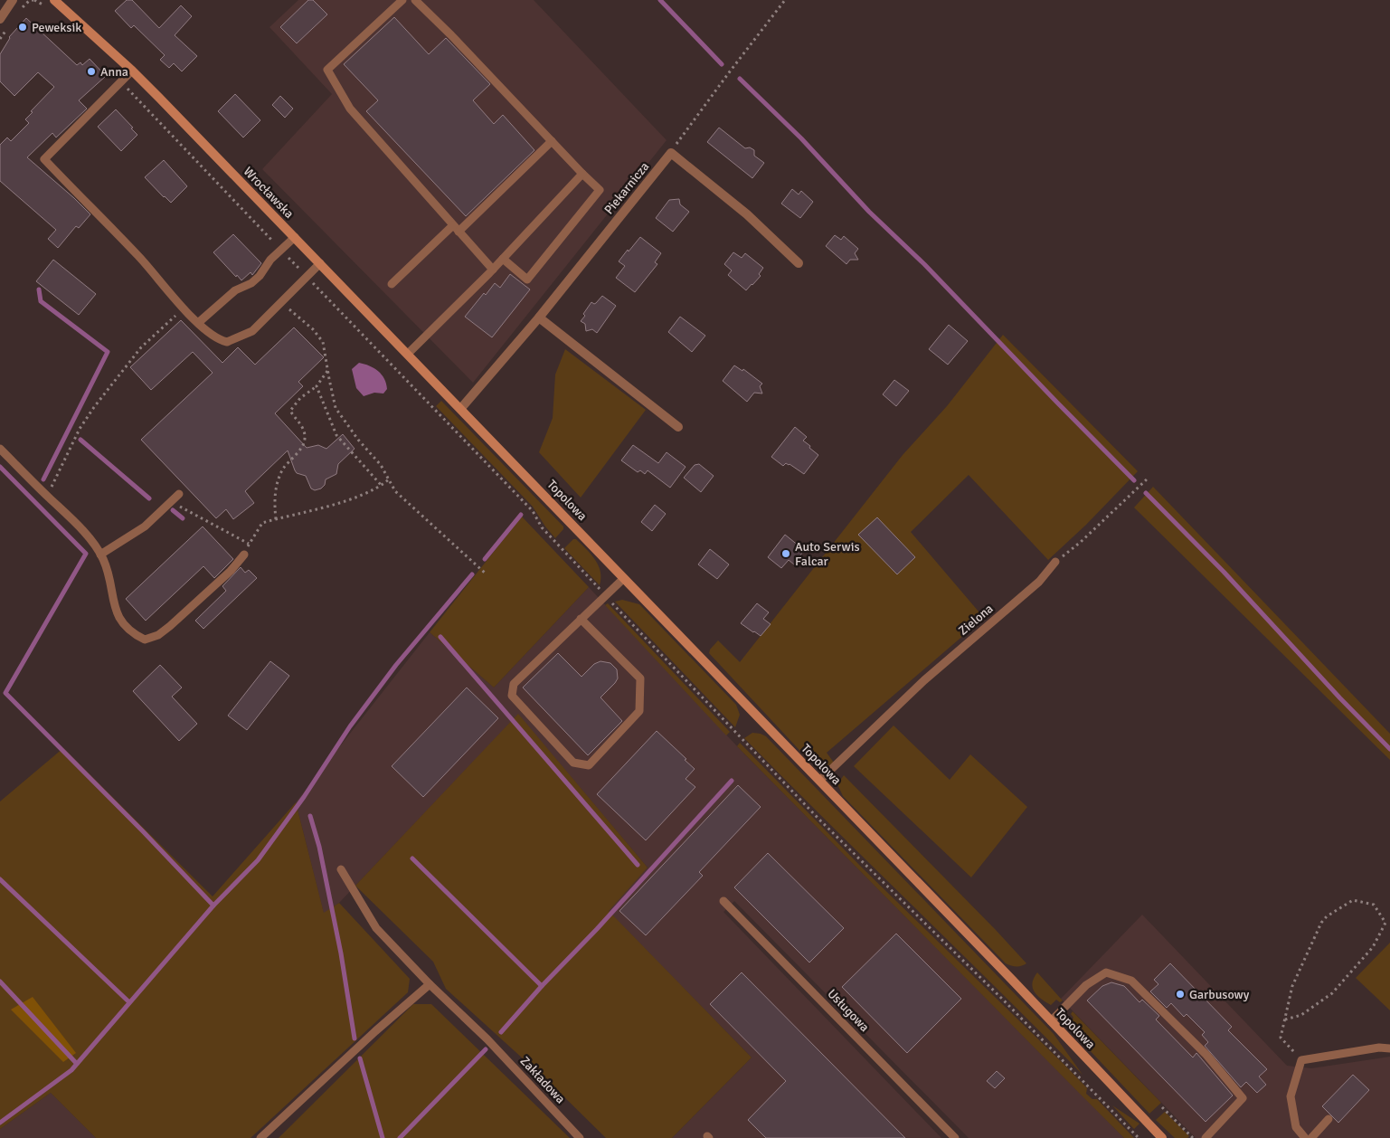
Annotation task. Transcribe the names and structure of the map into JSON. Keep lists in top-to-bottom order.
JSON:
{
  "streets": {
    "main road": ["Wrocławska", "Topolowa"],
    "street": ["Piekarnicza"],
    "lane": ["Zielona", "Usługowa", "Zakładowa"]
  },
  "crossings": [
    ["Piekarnicza", "Wrocławska"],
    ["Piekarnicza", "Topolowa"],
    ["Wrocławska", "Topolowa"],
    ["Topolowa", "Zielona"]
  ],
  "places": [
    "Peweksik",
    "Anna",
    "Auto Serwis Falcar",
    "Garbusowy"
  ]
}
